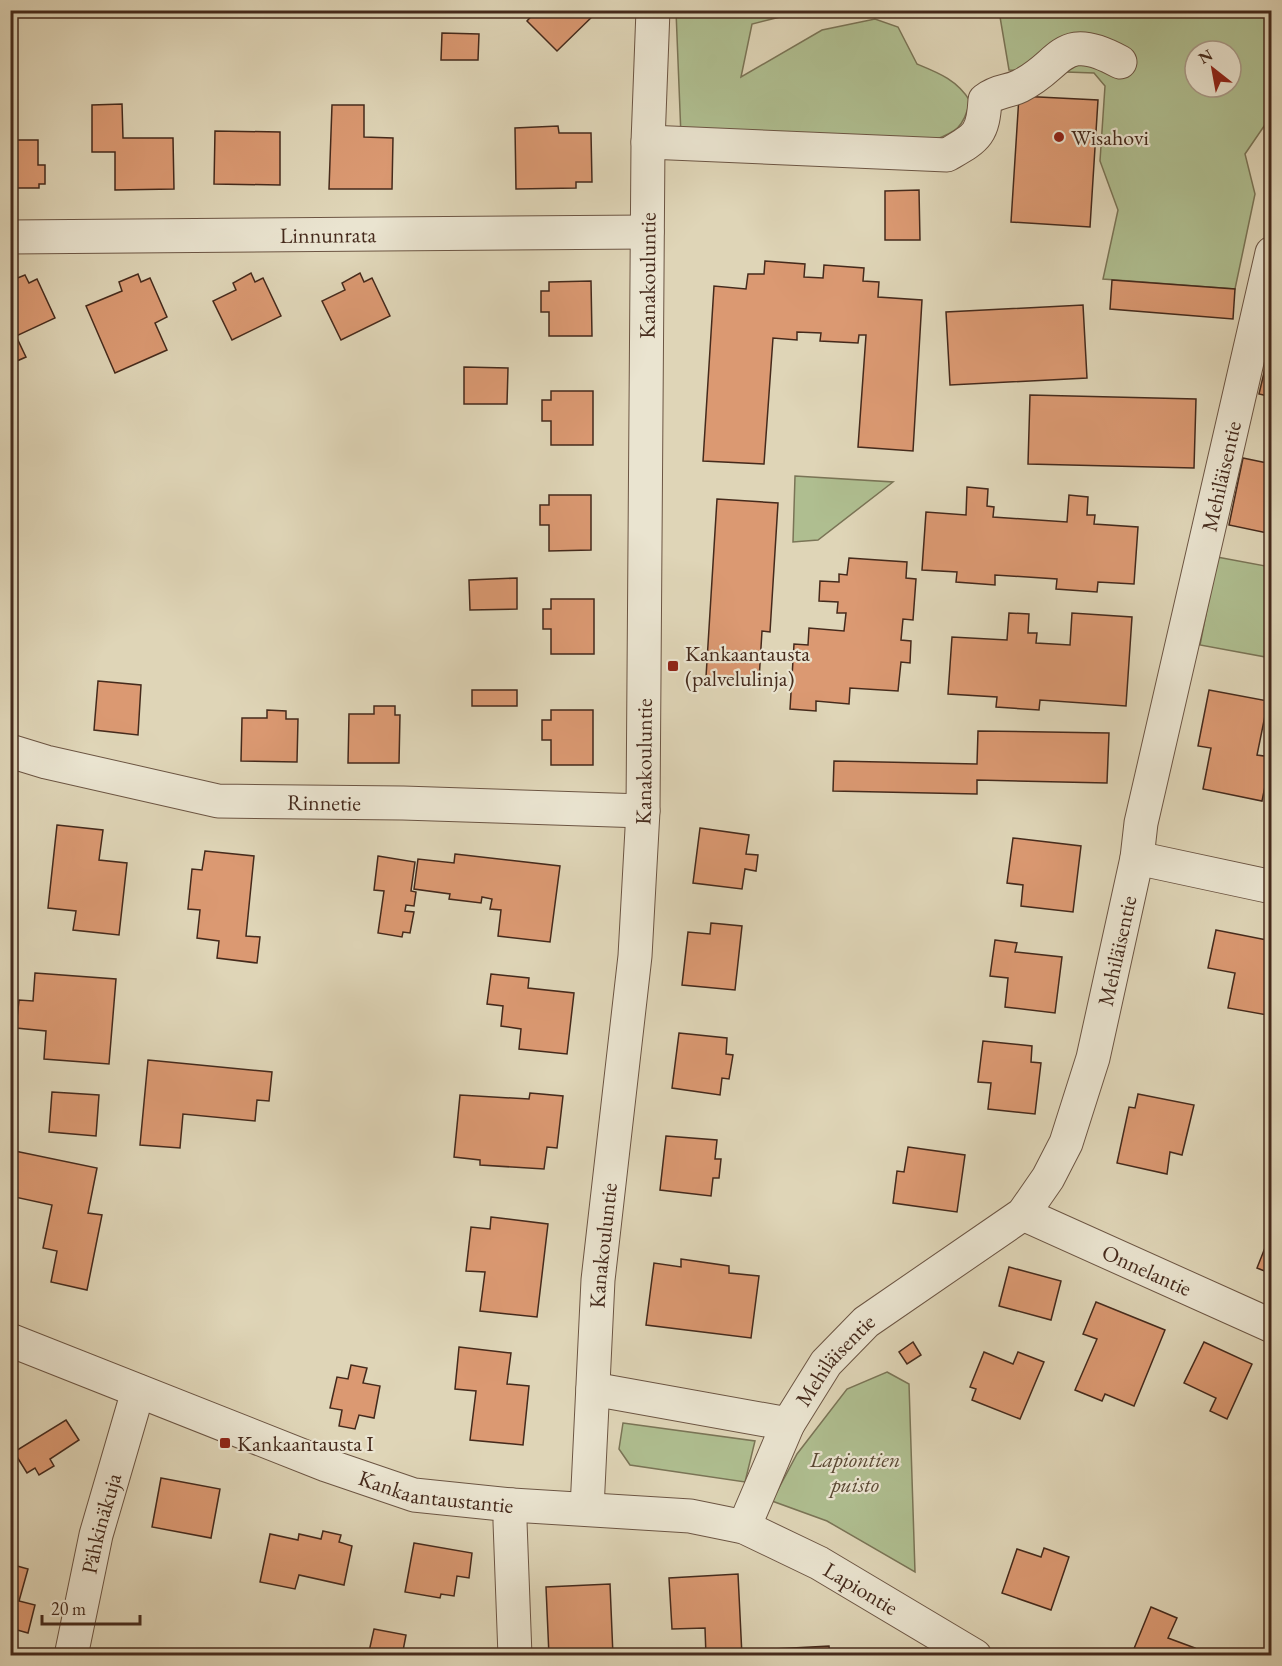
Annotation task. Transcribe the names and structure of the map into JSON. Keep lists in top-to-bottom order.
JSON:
{
  "streets": {
    "street": [
      "Linnunrata",
      "Kanakouluntie",
      "Mehiläisentie",
      "Rinnetie",
      "Onnelantie",
      "Kankaantaustantie",
      "Pähkinäkuja",
      "Lapiontie"
    ]
  },
  "crossings": [
    ["Linnunrata", "Kanakouluntie"],
    ["Kanakouluntie", "Rinnetie"],
    ["Kanakouluntie", "Kankaantaustantie"],
    ["Mehiläisentie", "Onnelantie"],
    ["Mehiläisentie", "Kankaantaustantie"],
    ["Mehiläisentie", "Lapiontie"],
    ["Kankaantaustantie", "Pähkinäkuja"],
    ["Kankaantaustantie", "Lapiontie"]
  ],
  "parks": ["Lapiontien puisto"],
  "places": {
    "other": ["Wisahovi"],
    "transit": ["Kankaantausta (palvelulinja)", "Kankaantausta I"]
  },
  "scale_bar": "20 m",
  "north": "top left"
}
